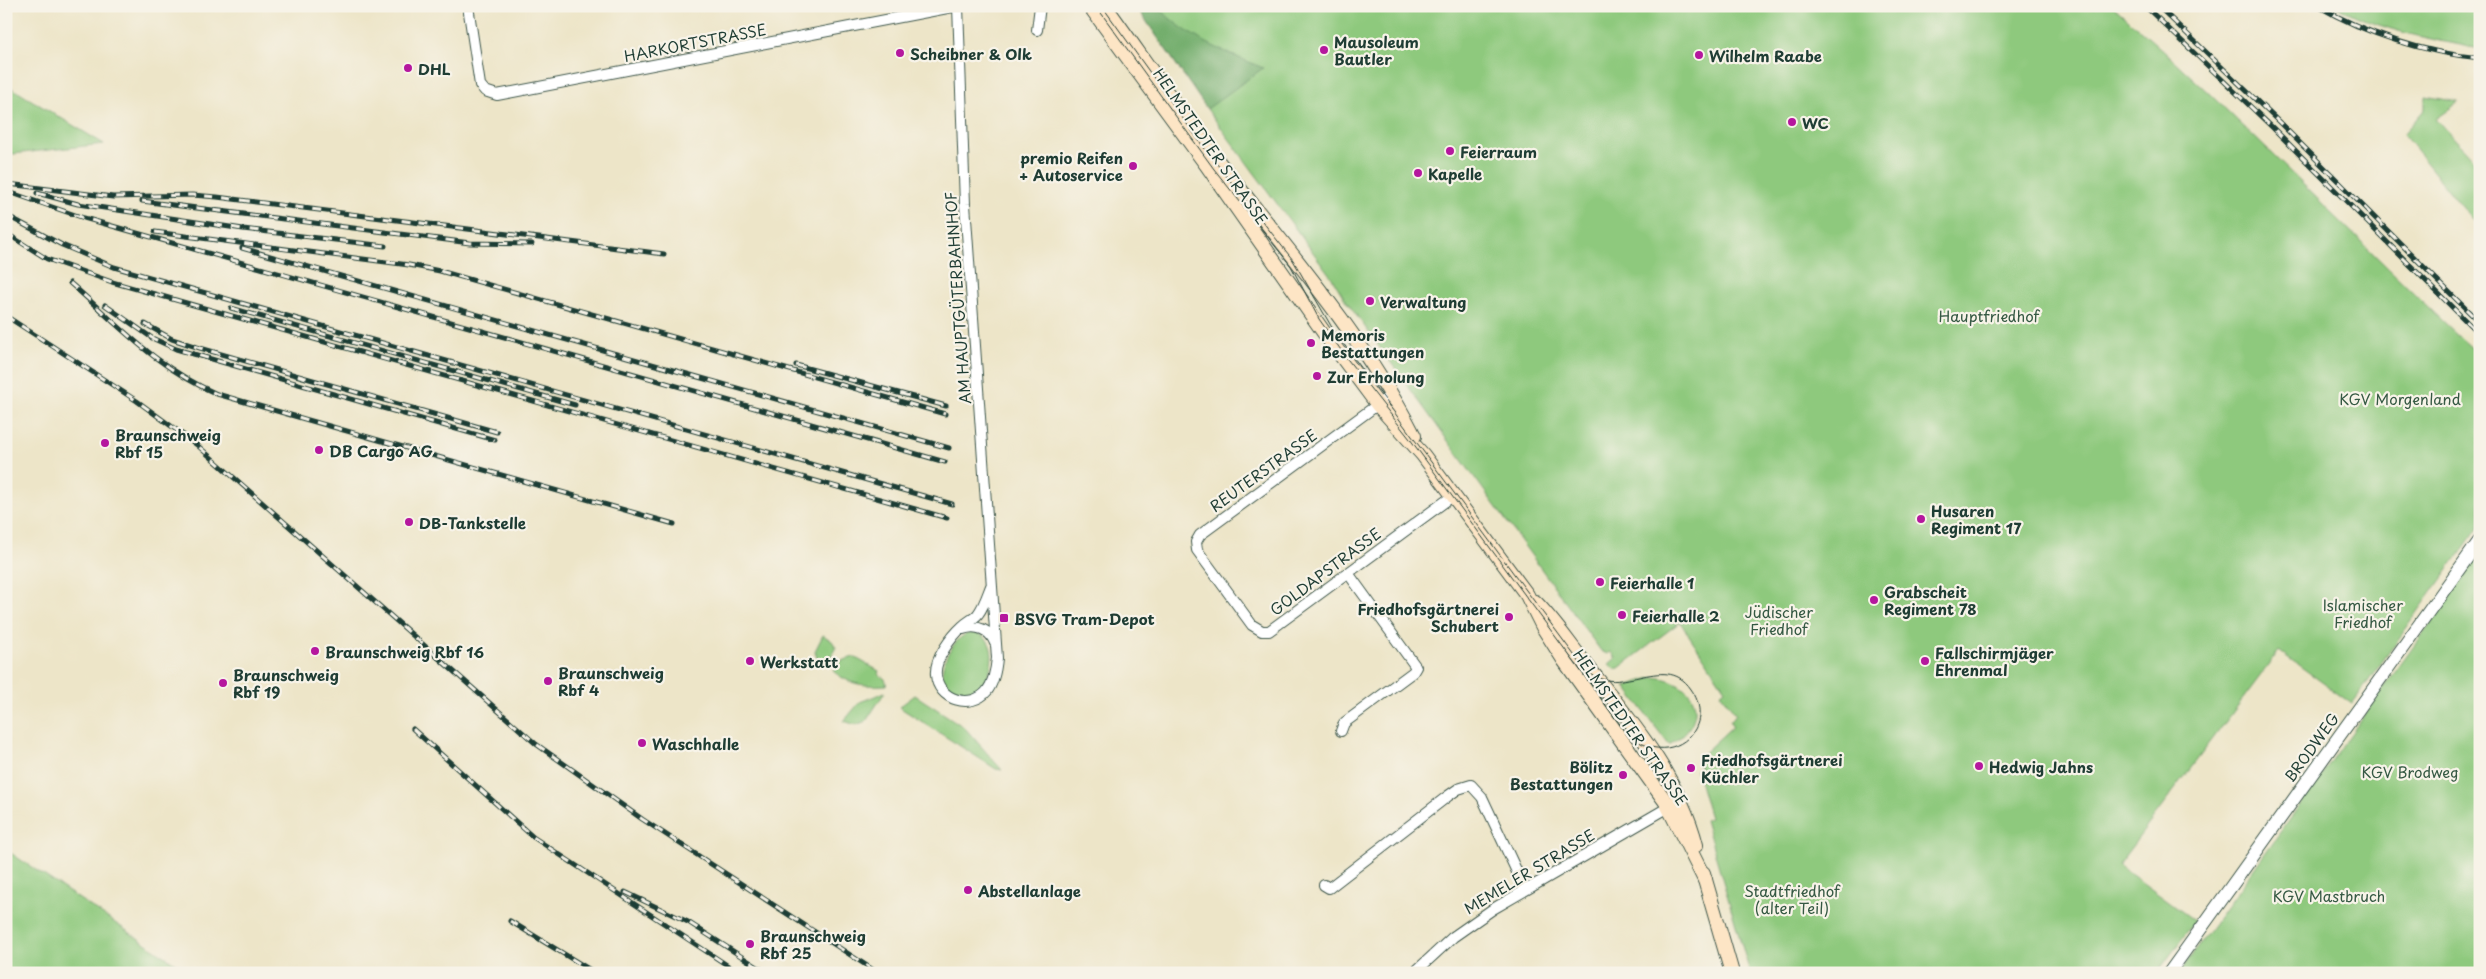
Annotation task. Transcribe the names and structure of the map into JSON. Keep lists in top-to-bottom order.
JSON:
{
  "streets": {
    "main road": ["HELMSTEDTER STRASSE"],
    "street": [
      "HARKORTSTRASSE",
      "AM HAUPTGÜTERBAHNHOF",
      "REUTERSTRASSE",
      "GOLDAPSTRASSE",
      "BRODWEG",
      "MEMELER STRASSE"
    ]
  },
  "crossings": [
    ["HARKORTSTRASSE", "AM HAUPTGÜTERBAHNHOF"],
    ["HELMSTEDTER STRASSE", "REUTERSTRASSE"],
    ["HELMSTEDTER STRASSE", "GOLDAPSTRASSE"],
    ["HELMSTEDTER STRASSE", "MEMELER STRASSE"],
    ["REUTERSTRASSE", "GOLDAPSTRASSE"]
  ],
  "parks": [
    "Hauptfriedhof",
    "KGV Morgenland",
    "Islamischer Friedhof",
    "Jüdischer Friedhof",
    "KGV Brodweg",
    "Stadtfriedhof (alter Teil)",
    "KGV Mastbruch"
  ],
  "places": {
    "other": [
      "Mausoleum Bautler",
      "Scheibner & Olk",
      "Wilhelm Raabe",
      "DHL",
      "WC",
      "Feierraum",
      "premio Reifen + Autoservice",
      "Kapelle",
      "Verwaltung",
      "Memoris Bestattungen",
      "Zur Erholung",
      "Braunschweig Rbf 15",
      "DB Cargo AG",
      "Husaren Regiment 17",
      "DB-Tankstelle",
      "Feierhalle 1",
      "Grabscheit Regiment 78",
      "Feierhalle 2",
      "Friedhofsgärtnerei Schubert",
      "Braunschweig Rbf 16",
      "Werkstatt",
      "Fallschirmjäger Ehrenmal",
      "Braunschweig Rbf 4",
      "Braunschweig Rbf 19",
      "Waschhalle",
      "Hedwig Jahns",
      "Friedhofsgärtnerei Küchler",
      "Bölitz Bestattungen",
      "Abstellanlage",
      "Braunschweig Rbf 25"
    ],
    "transit": ["BSVG Tram-Depot"]
  }
}
